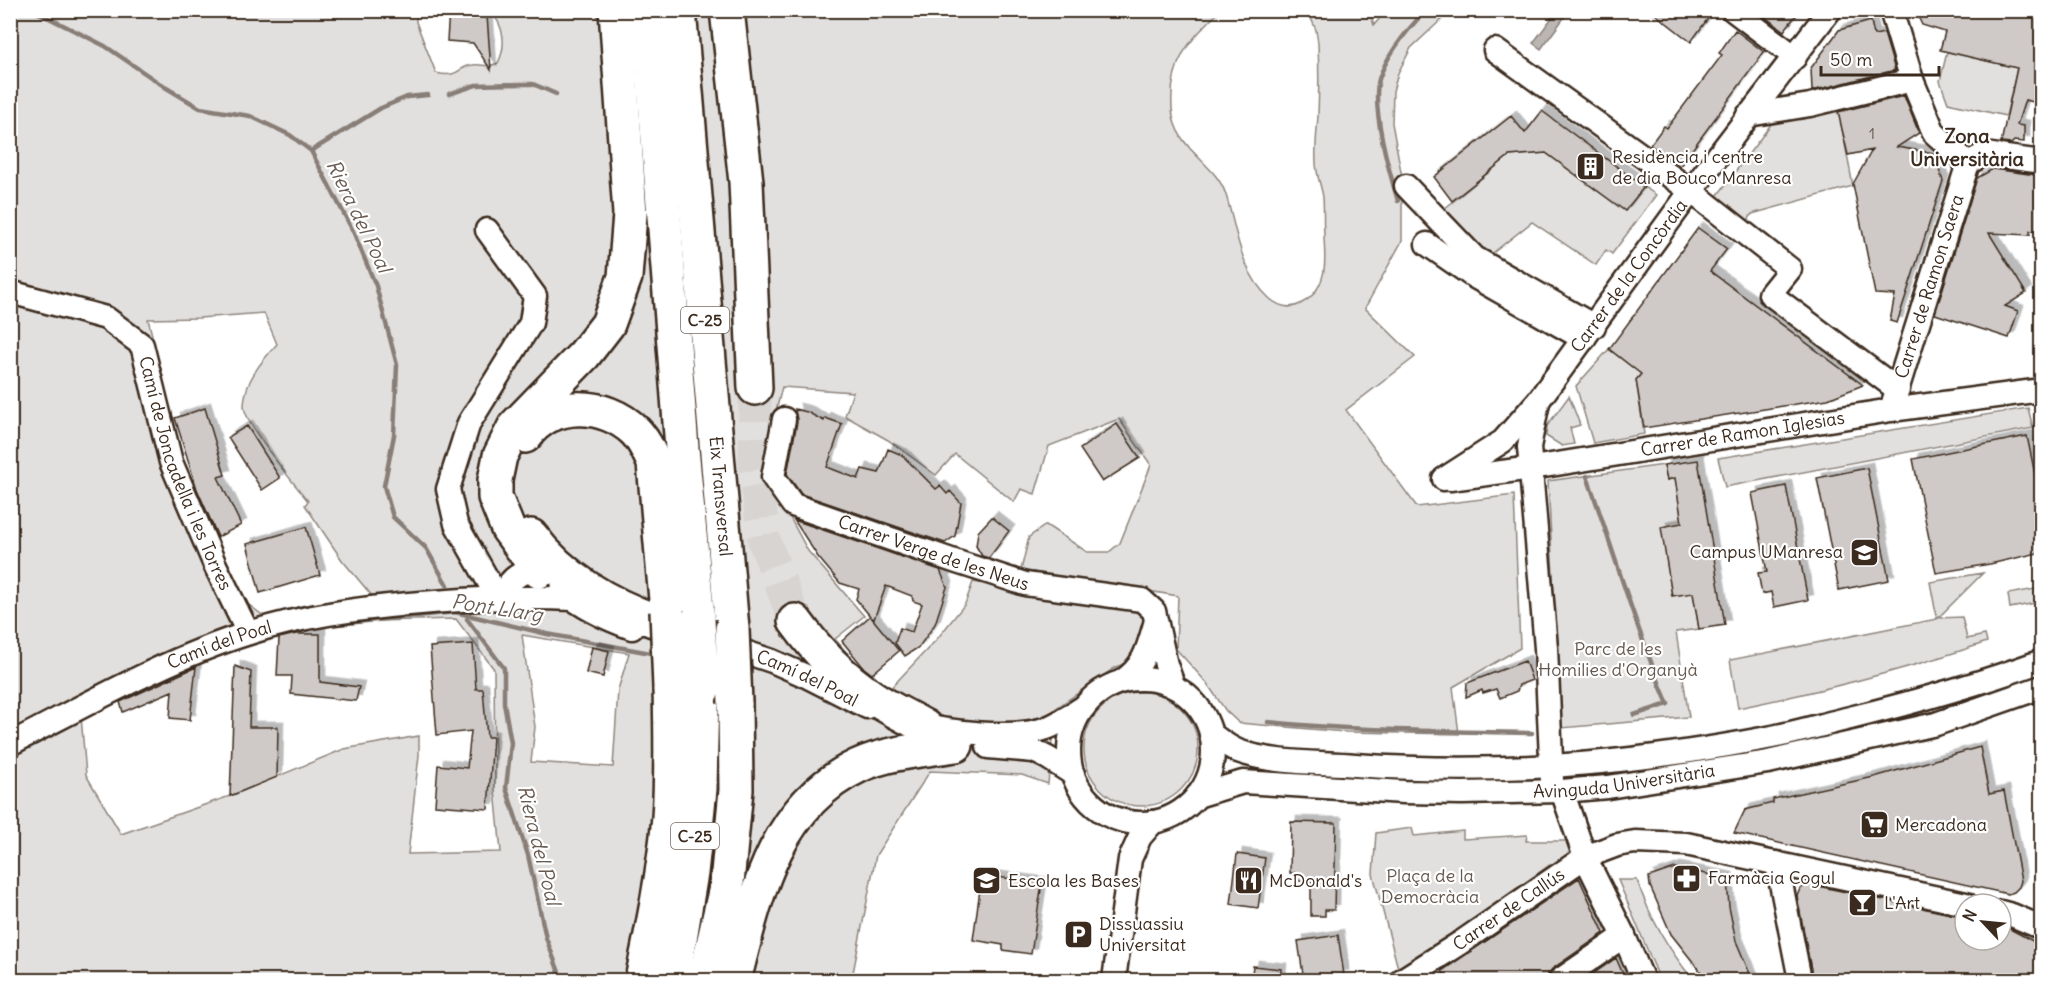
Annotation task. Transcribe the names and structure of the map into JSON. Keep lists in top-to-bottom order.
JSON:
{
  "streets": {
    "highway": ["C-25", "Eix Transversal"],
    "street": [
      "Carrer de la Concòrdia",
      "Carrer de Ramon Saera",
      "Carrer de Ramon Iglesias",
      "Camí de Joncadella i les Torres",
      "Carrer Verge de les Neus",
      "Camí del Poal",
      "Avinguda Universitària",
      "Carrer de Callús"
    ]
  },
  "crossings": [
    ["Carrer de la Concòrdia", "Carrer de Ramon Iglesias"],
    ["Carrer de la Concòrdia", "Avinguda Universitària"],
    ["Carrer de la Concòrdia", "Carrer de Callús"],
    ["Carrer de Ramon Saera", "Carrer de Ramon Iglesias"],
    ["Camí de Joncadella i les Torres", "Camí del Poal"],
    ["Camí del Poal", "Avinguda Universitària"]
  ],
  "districts": ["Zona Universitària"],
  "water": ["Riera del Poal", "Pont Llarg"],
  "parks": ["Parc de les Homilies d'Organyà", "Plaça de la Democràcia"],
  "places": {
    "building": ["Residència i centre de dia Bouco Manresa"],
    "school or university": ["Campus UManresa", "Escola les Bases"],
    "supermarket": ["Mercadona"],
    "pharmacy": ["Farmàcia Cogul"],
    "restaurant": ["McDonald's"],
    "bar": ["L'Art"],
    "parking": ["Dissuassiu Universitat"]
  },
  "house_numbers": ["1"],
  "scale_bar": "50 m",
  "north": "top left"
}
